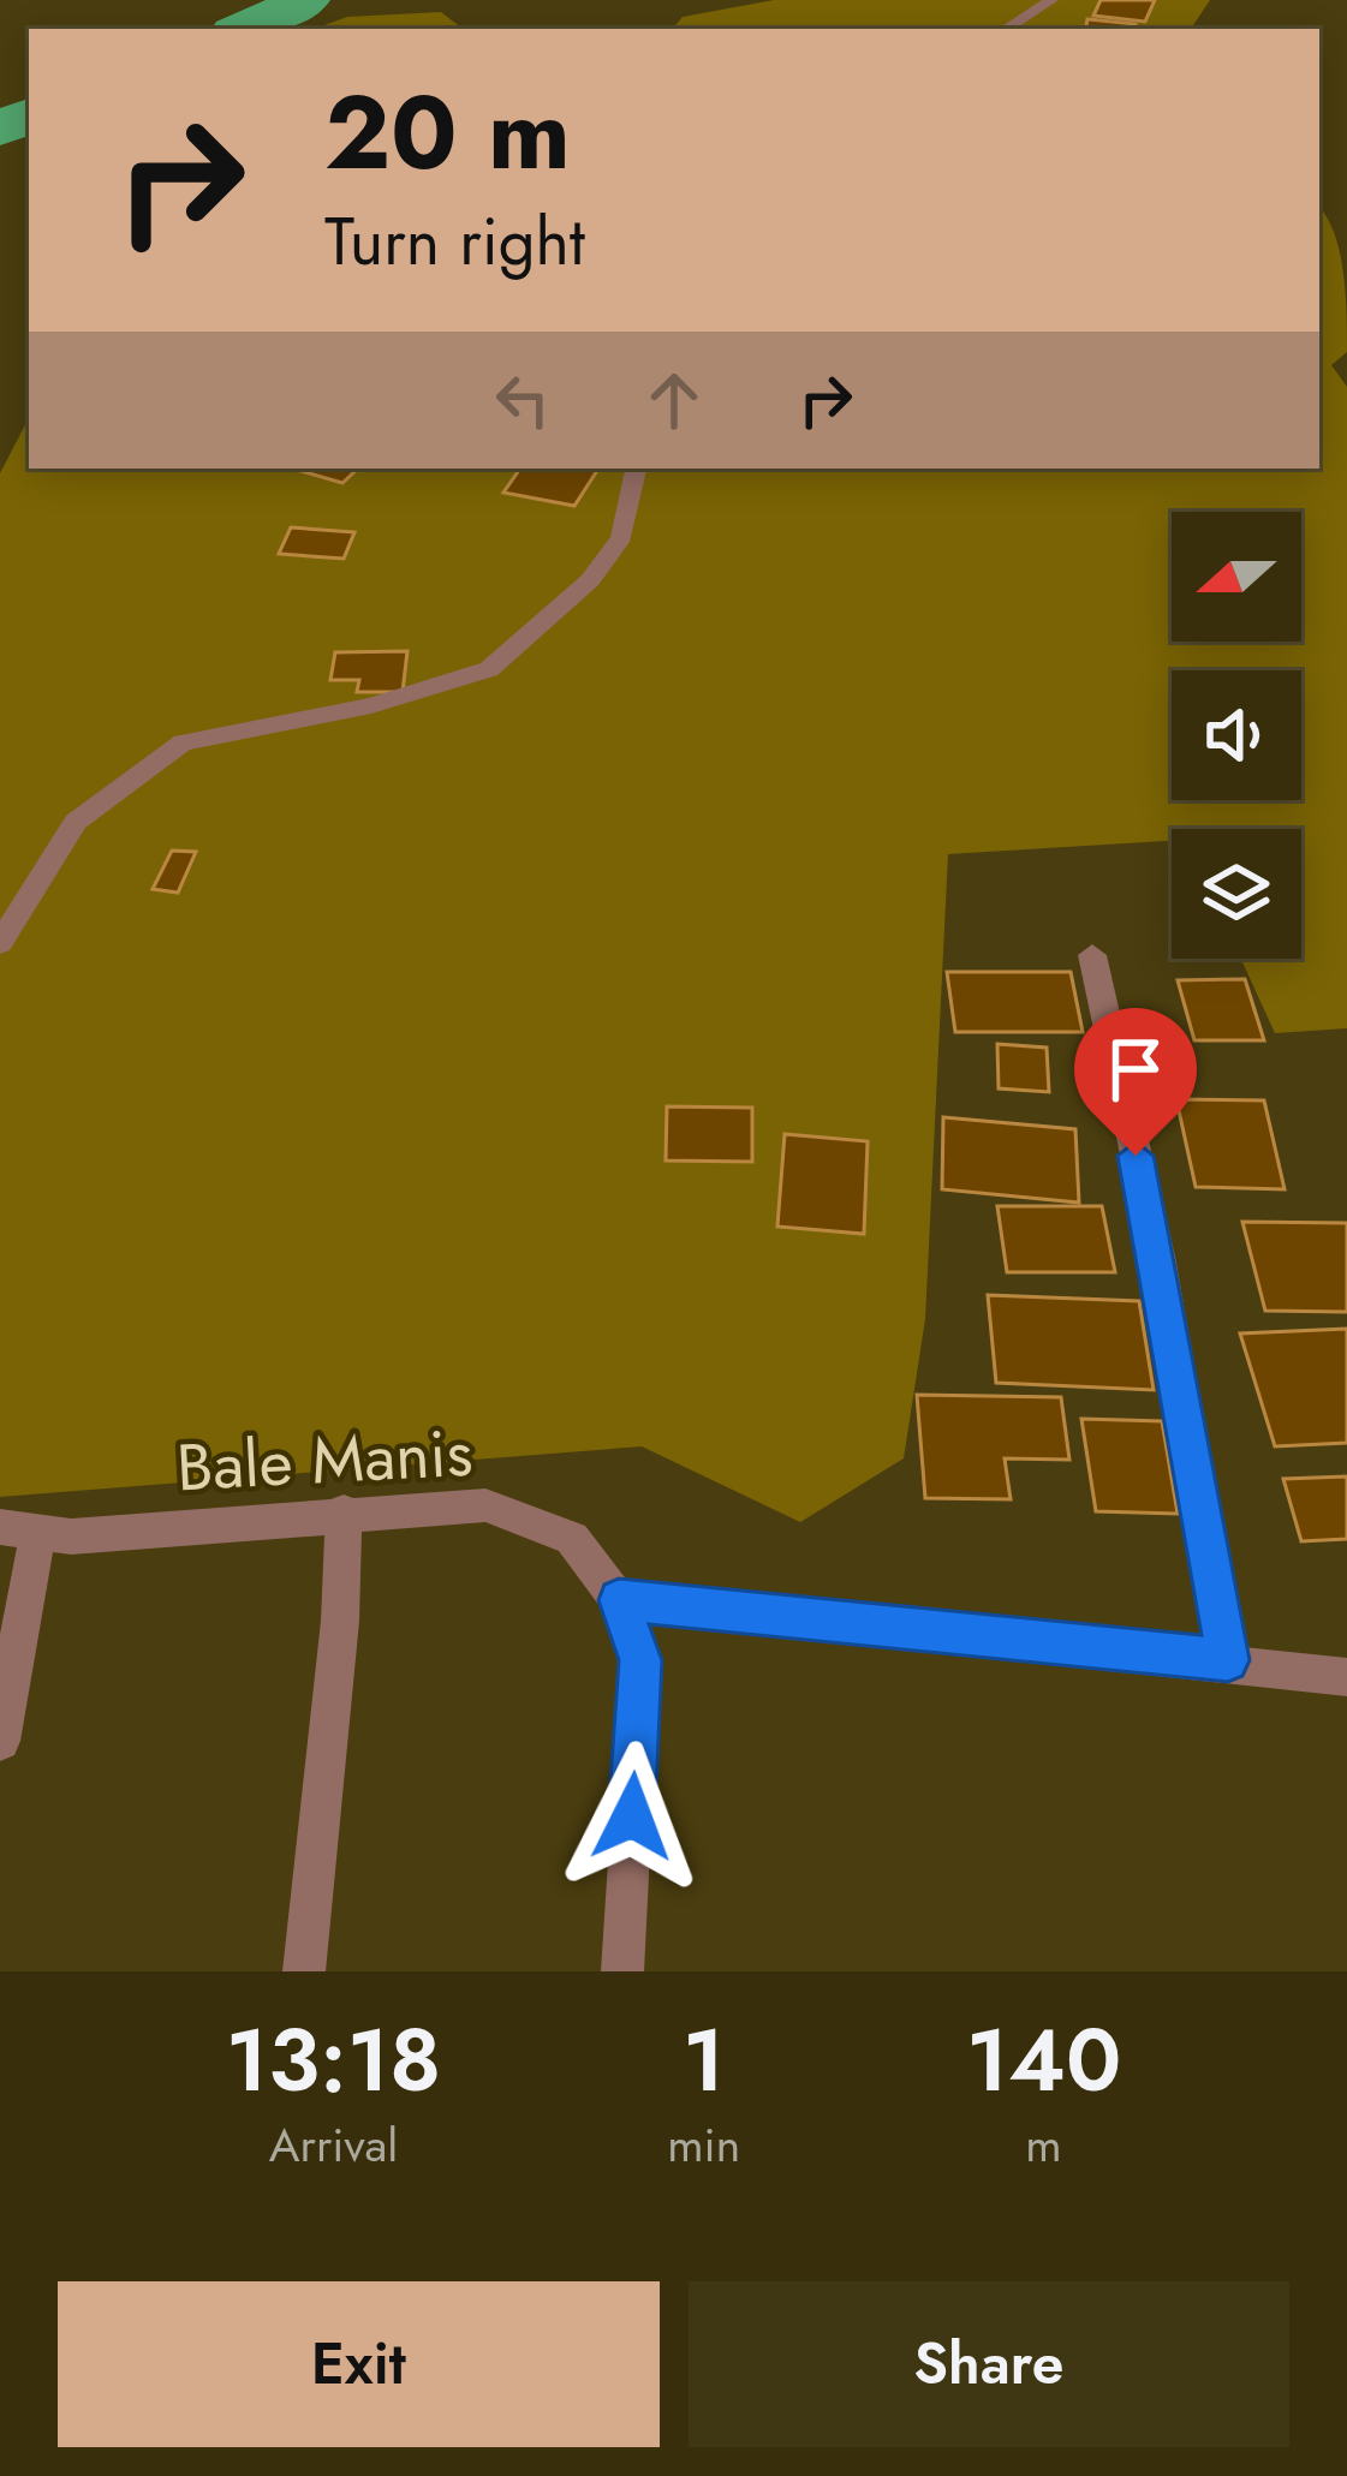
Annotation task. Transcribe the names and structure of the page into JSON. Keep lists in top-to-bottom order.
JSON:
{
  "streets": {
    "street": ["Bale Manis"]
  },
  "north": "left",
  "page": {
    "turn": ["20 m", "Turn right"],
    "eta": [
      "13:18",
      "Arrival",
      "1",
      "min",
      "140",
      "m"
    ],
    "buttons": ["Exit", "Share"]
  }
}
